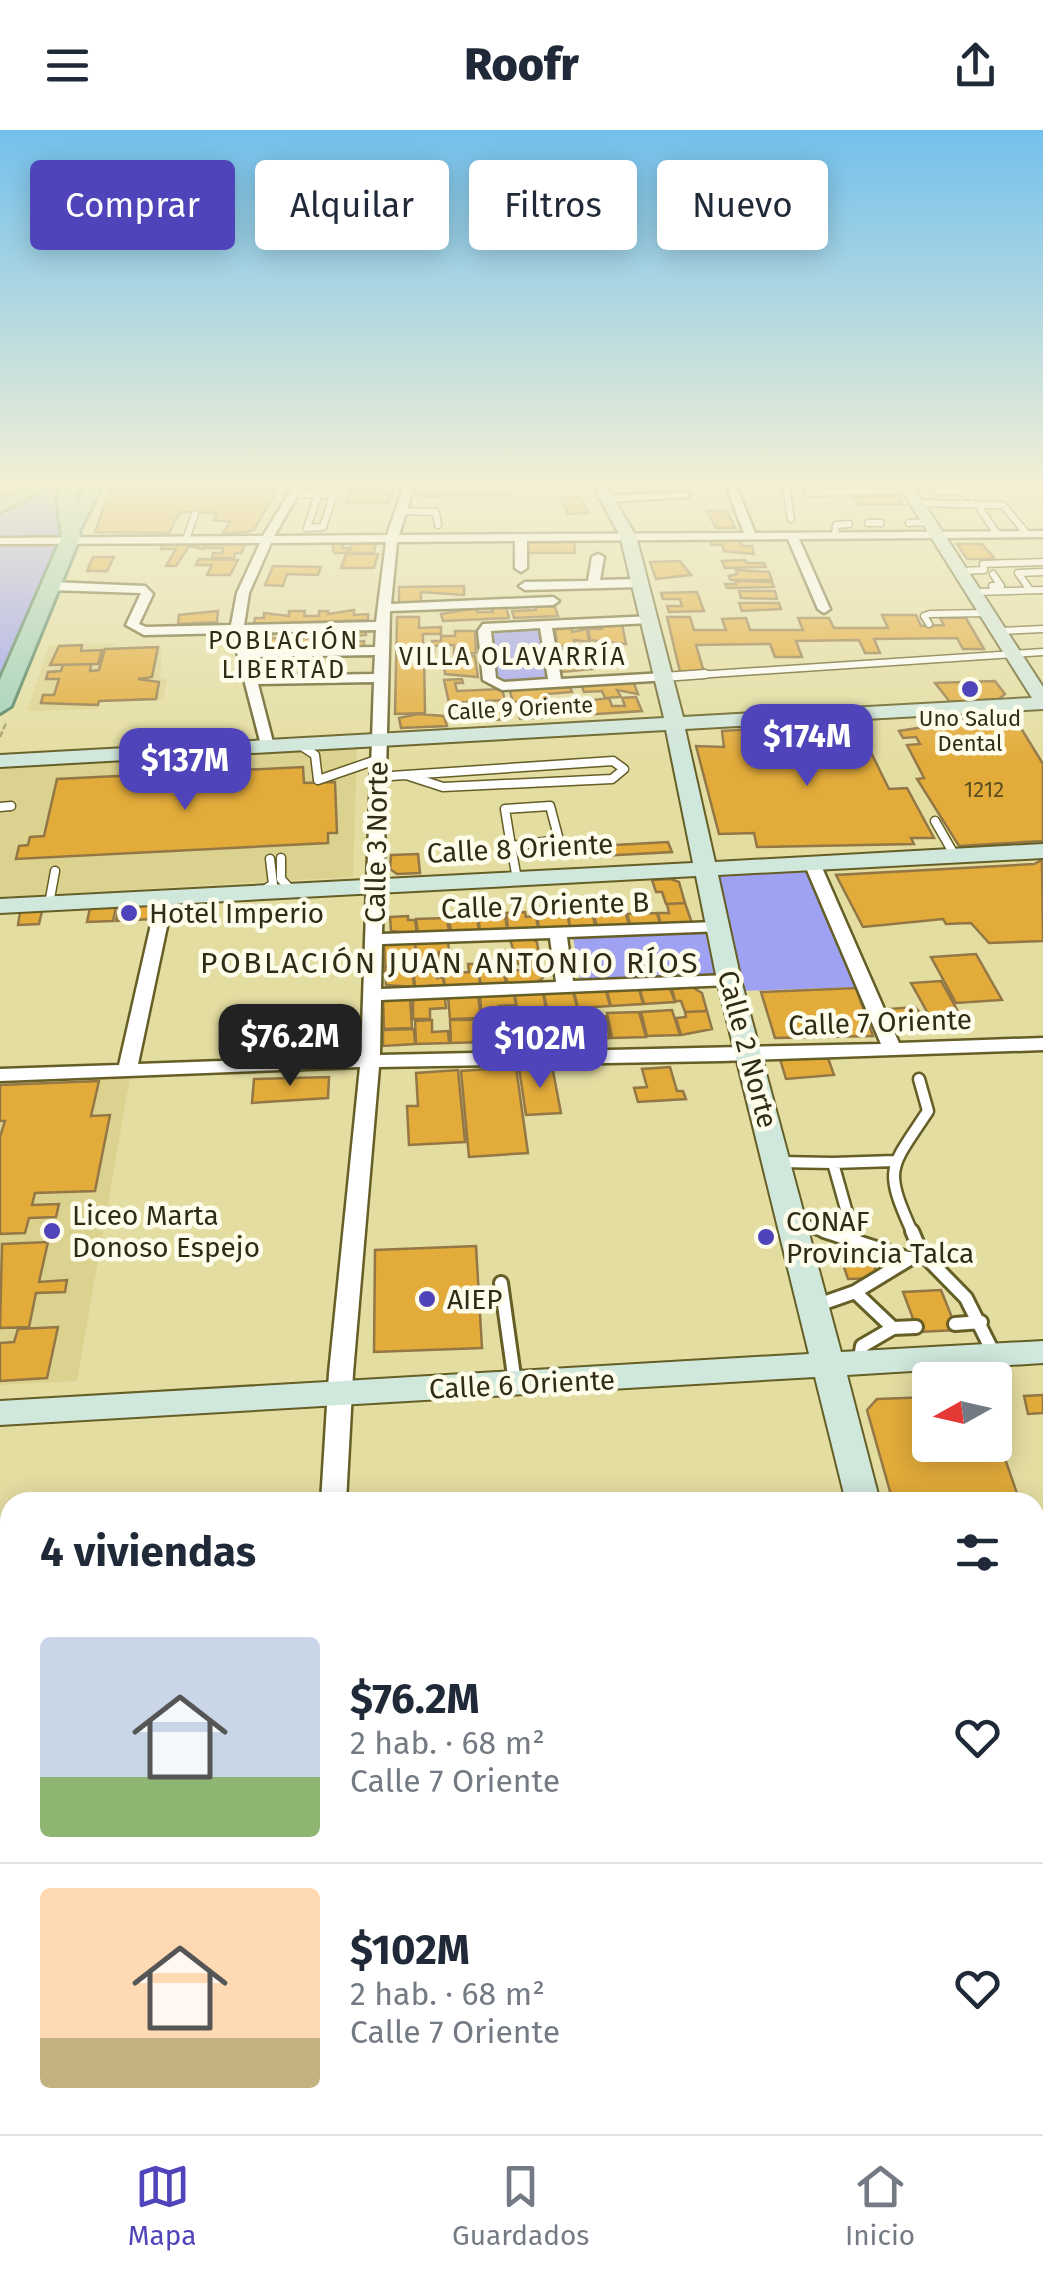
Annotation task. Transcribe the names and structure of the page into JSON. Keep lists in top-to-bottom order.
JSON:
{
  "streets": {
    "street": [
      "Calle 9 Oriente",
      "Calle 3 Norte",
      "Calle 8 Oriente",
      "Calle 7 Oriente B",
      "Calle 7 Oriente",
      "Calle 2 Norte",
      "Calle 6 Oriente"
    ]
  },
  "crossings": [
    ["Calle 9 Oriente", "Calle 3 Norte"],
    ["Calle 9 Oriente", "Calle 2 Norte"],
    ["Calle 3 Norte", "Calle 8 Oriente"],
    ["Calle 3 Norte", "Calle 7 Oriente B"],
    ["Calle 3 Norte", "Calle 7 Oriente"],
    ["Calle 3 Norte", "Calle 6 Oriente"],
    ["Calle 8 Oriente", "Calle 2 Norte"],
    ["Calle 7 Oriente B", "Calle 2 Norte"],
    ["Calle 7 Oriente", "Calle 2 Norte"],
    ["Calle 2 Norte", "Calle 6 Oriente"]
  ],
  "districts": ["POBLACIÓN LIBERTAD", "VILLA OLAVARRÍA", "POBLACIÓN JUAN ANTONIO RÍOS"],
  "places": [
    "Uno Salud Dental",
    "Hotel Imperio",
    "Liceo Marta Donoso Espejo",
    "CONAF Provincia Talca",
    "AIEP"
  ],
  "house_numbers": ["1212"],
  "north": "left",
  "page": {
    "header": "Roofr",
    "chip": [
      "Comprar",
      "Alquilar",
      "Filtros",
      "Nuevo"
    ],
    "price": [
      "$174M",
      "$137M",
      "$76.2M",
      "$102M"
    ],
    "heading": "4 viviendas",
    "list": [
      {
        "name": "$76.2M",
        "note": "2 hab. · 68 m² · Calle 7 Oriente"
      },
      {
        "name": "$102M",
        "note": "2 hab. · 68 m² · Calle 7 Oriente"
      }
    ],
    "tabs": ["Mapa", "Guardados", "Inicio"]
  }
}
